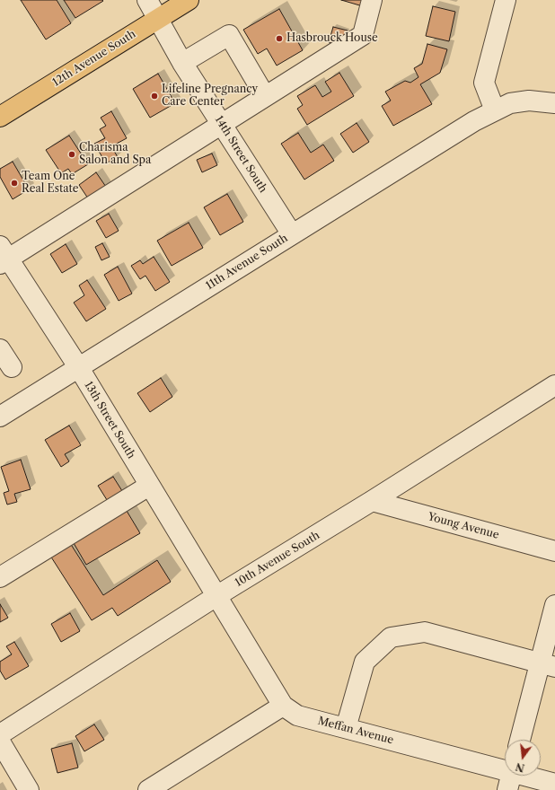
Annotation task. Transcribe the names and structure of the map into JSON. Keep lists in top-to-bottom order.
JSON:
{
  "streets": {
    "main road": ["12th Avenue South"],
    "street": [
      "14th Street South",
      "11th Avenue South",
      "13th Street South",
      "Young Avenue",
      "10th Avenue South",
      "Meffan Avenue"
    ]
  },
  "crossings": [
    ["12th Avenue South", "14th Street South"],
    ["14th Street South", "11th Avenue South"],
    ["11th Avenue South", "13th Street South"],
    ["13th Street South", "10th Avenue South"],
    ["13th Street South", "Meffan Avenue"],
    ["Young Avenue", "10th Avenue South"],
    ["10th Avenue South", "Meffan Avenue"]
  ],
  "places": [
    "Hasbrouck House",
    "Lifeline Pregnancy Care Center",
    "Charisma Salon and Spa",
    "Team One Real Estate"
  ],
  "north": "bottom"
}
